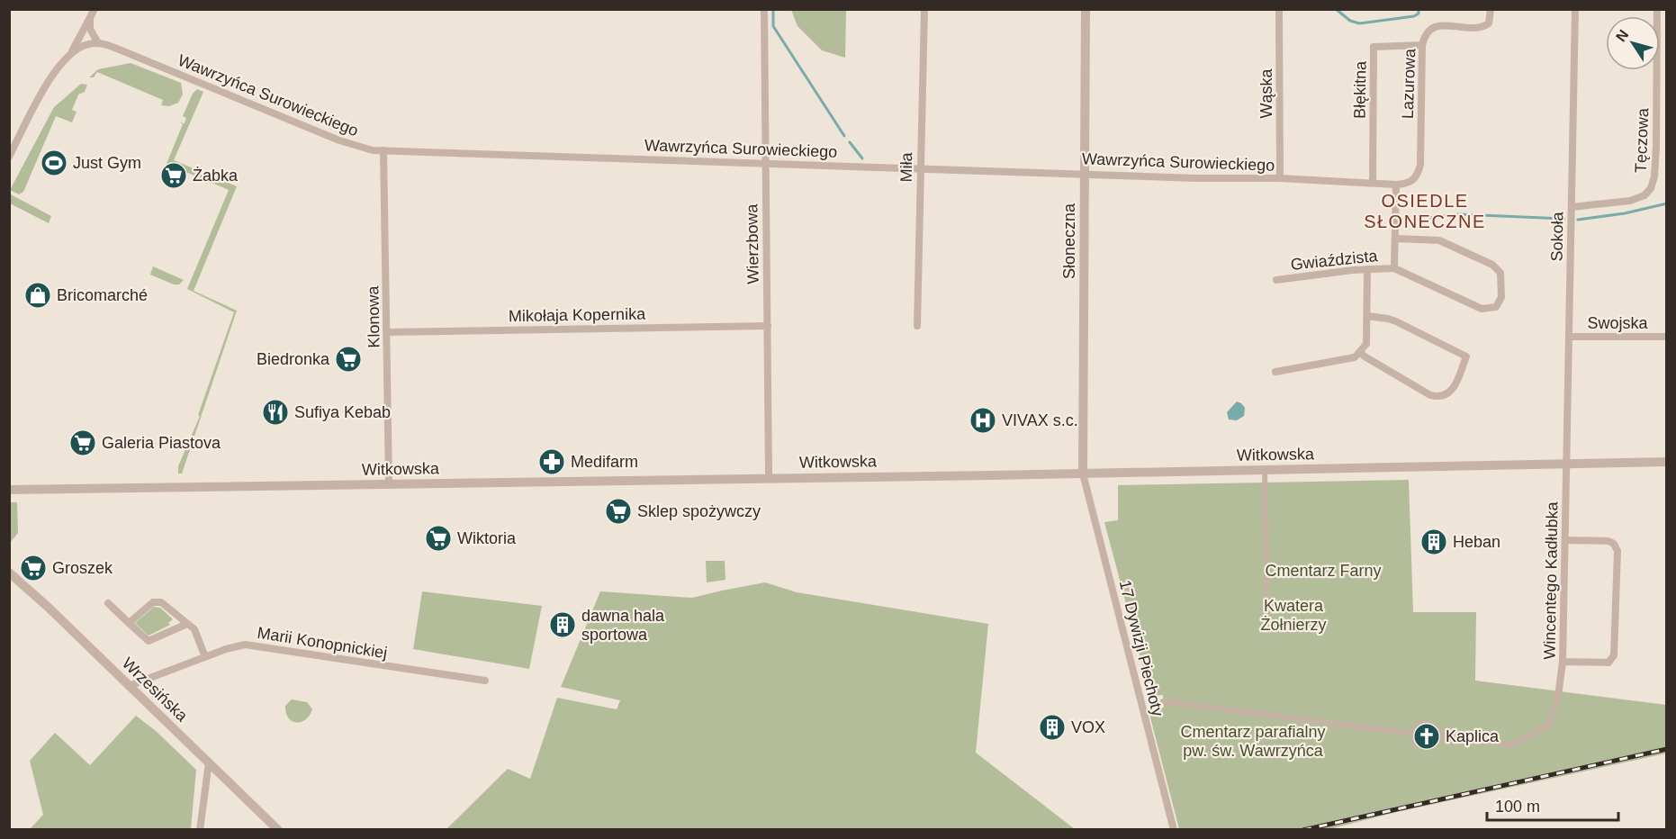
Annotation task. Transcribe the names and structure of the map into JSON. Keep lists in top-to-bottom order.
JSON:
{
  "streets": {
    "street": [
      "Lazurowa",
      "Błękitna",
      "Wąska",
      "Wawrzyńca Surowieckiego",
      "Tęczowa",
      "Miła",
      "Sokoła",
      "Słoneczna",
      "Wierzbowa",
      "Gwiaździsta",
      "Mikołaja Kopernika",
      "Klonowa",
      "Swojska",
      "Witkowska",
      "Wincentego Kadłubka",
      "Marii Konopnickiej",
      "17 Dywizji Piechoty",
      "Wrzesińska"
    ]
  },
  "crossings": [
    ["Lazurowa", "Błękitna"],
    ["Lazurowa", "Wawrzyńca Surowieckiego"],
    ["Błękitna", "Wawrzyńca Surowieckiego"],
    ["Wąska", "Wawrzyńca Surowieckiego"],
    ["Wawrzyńca Surowieckiego", "Miła"],
    ["Wawrzyńca Surowieckiego", "Słoneczna"],
    ["Wawrzyńca Surowieckiego", "Wierzbowa"],
    ["Wawrzyńca Surowieckiego", "Gwiaździsta"],
    ["Wawrzyńca Surowieckiego", "Klonowa"],
    ["Tęczowa", "Sokoła"],
    ["Sokoła", "Swojska"],
    ["Sokoła", "Witkowska"],
    ["Sokoła", "Wincentego Kadłubka"],
    ["Słoneczna", "Witkowska"],
    ["Słoneczna", "17 Dywizji Piechoty"],
    ["Wierzbowa", "Mikołaja Kopernika"],
    ["Wierzbowa", "Witkowska"],
    ["Mikołaja Kopernika", "Klonowa"],
    ["Klonowa", "Witkowska"],
    ["Witkowska", "Wincentego Kadłubka"],
    ["Witkowska", "17 Dywizji Piechoty"],
    ["Marii Konopnickiej", "Wrzesińska"]
  ],
  "districts": ["OSIEDLE SŁONECZNE"],
  "parks": ["Cmentarz Farny", "Kwatera Żołnierzy", "Cmentarz parafialny pw. św. Wawrzyńca"],
  "places": {
    "sports": ["Just Gym"],
    "supermarket": [
      "Żabka",
      "Biedronka",
      "Galeria Piastova",
      "Sklep spożywczy",
      "Wiktoria",
      "Groszek"
    ],
    "shop": ["Bricomarché"],
    "restaurant": ["Sufiya Kebab"],
    "hospital": ["VIVAX s.c."],
    "pharmacy": ["Medifarm"],
    "building": ["Heban", "dawna hala sportowa", "VOX"],
    "church": ["Kaplica"]
  },
  "scale_bar": "100 m",
  "north": "top left"
}
